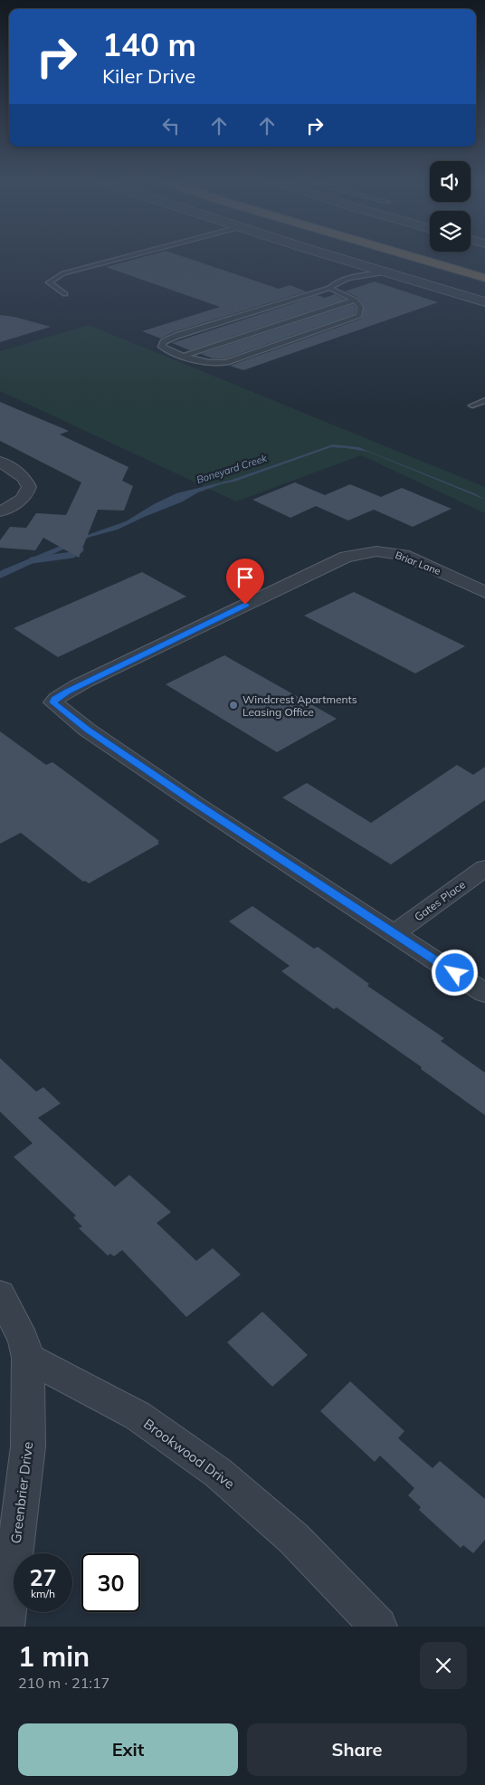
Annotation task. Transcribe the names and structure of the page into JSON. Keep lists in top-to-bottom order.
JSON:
{
  "streets": {
    "street": [
      "Briar Lane",
      "Gates Place",
      "Brookwood Drive",
      "Greenbrier Drive"
    ]
  },
  "crossings": [
    ["Briar Lane", "Gates Place"],
    ["Brookwood Drive", "Greenbrier Drive"]
  ],
  "water": ["Boneyard Creek"],
  "places": ["Windcrest Apartments Leasing Office"],
  "page": {
    "turn": ["140 m", "Kiler Drive"],
    "speed": "27 km/h",
    "limit": "30",
    "heading": ["1 min", "210 m · 21:17"],
    "buttons": ["Exit", "Share"]
  }
}
